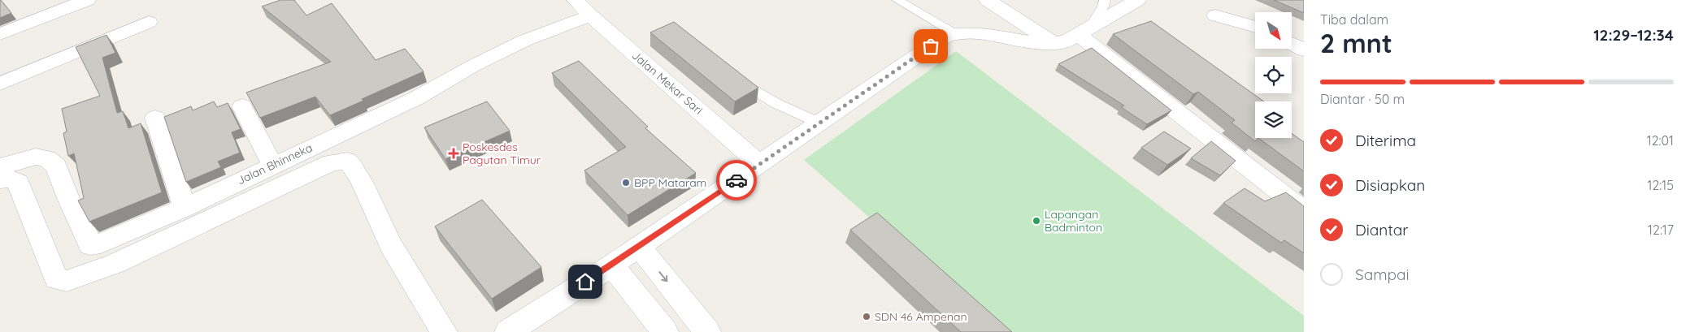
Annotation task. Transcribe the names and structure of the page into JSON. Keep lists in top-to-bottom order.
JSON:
{
  "streets": {
    "street": ["Jalan Mekar Sari", "Jalan Bhinneka"]
  },
  "crossings": [
    ["Jalan Mekar Sari", "Jalan Bhinneka"]
  ],
  "places": {
    "health": ["Poskesdes Pagutan Timur"],
    "other": ["BPP Mataram", "Lapangan Badminton", "SDN 46 Ampenan"]
  },
  "north": "bottom right",
  "page": {
    "heading": ["2 mnt", "Tiba dalam", "12:29–12:34"],
    "bar": "Diantar · 50 m",
    "list": [
      ["Diterima", "12:01"],
      ["Disiapkan", "12:15"],
      ["Diantar", "12:17"],
      "Sampai"
    ]
  }
}
